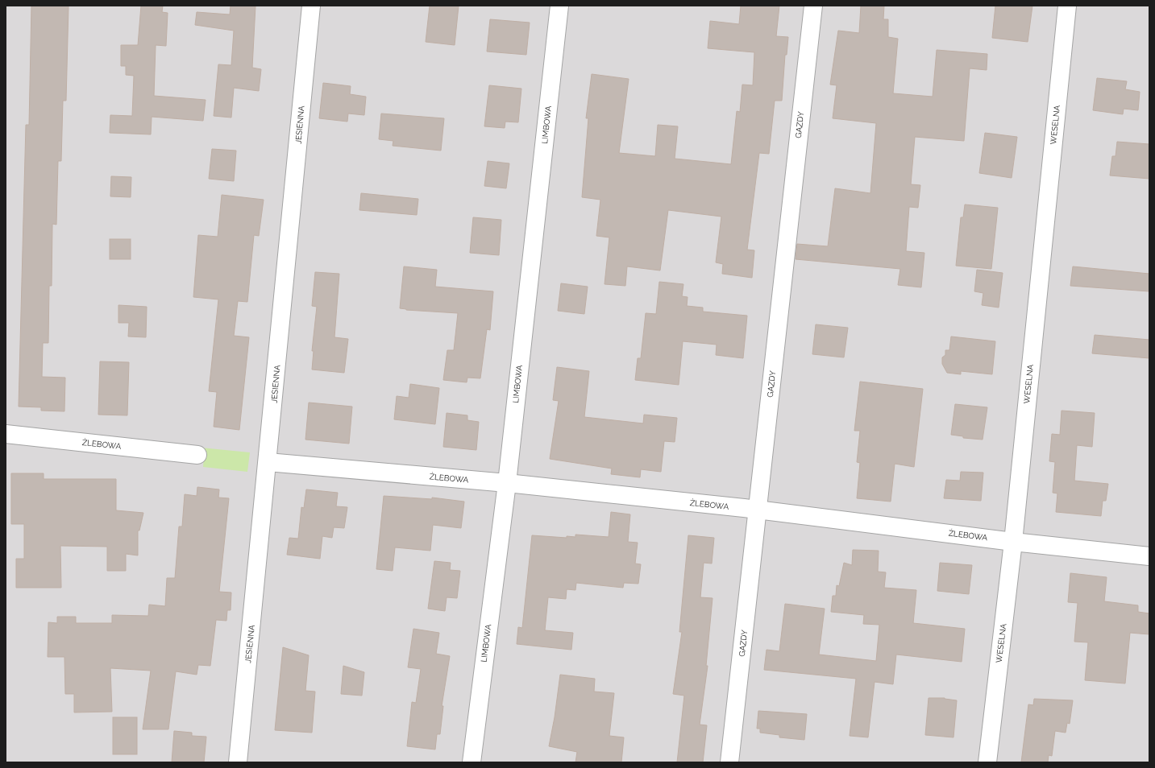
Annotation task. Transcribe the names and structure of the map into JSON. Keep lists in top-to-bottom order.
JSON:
{
  "streets": {
    "street": [
      "JESIENNA",
      "LIMBOWA",
      "GAZDY",
      "WESELNA",
      "ŻLEBOWA"
    ]
  },
  "crossings": [
    ["JESIENNA", "ŻLEBOWA"],
    ["LIMBOWA", "ŻLEBOWA"],
    ["GAZDY", "ŻLEBOWA"],
    ["WESELNA", "ŻLEBOWA"]
  ]
}
